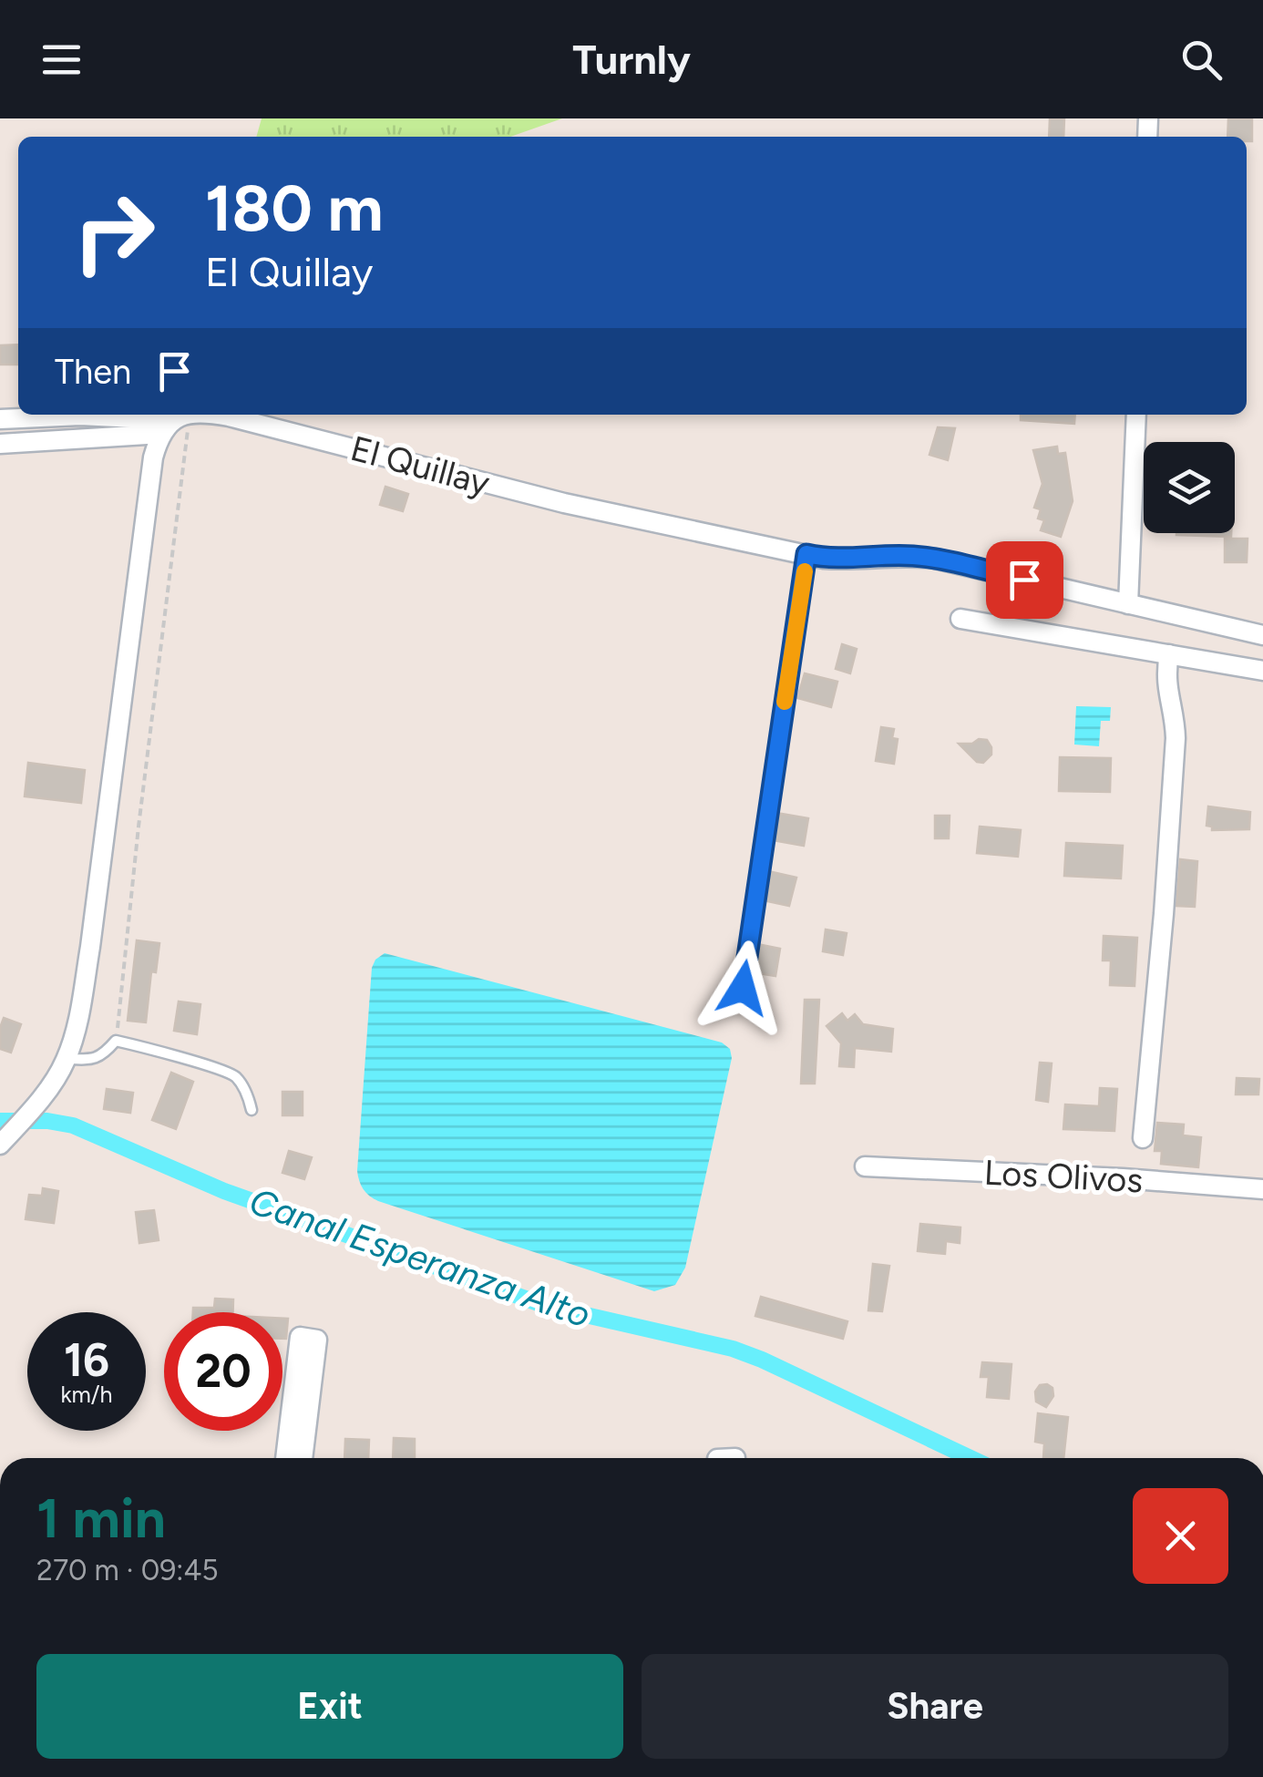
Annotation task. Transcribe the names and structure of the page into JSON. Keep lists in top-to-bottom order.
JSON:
{
  "streets": {
    "street": ["El Quillay", "Los Olivos"]
  },
  "water": ["Canal Esperanza Alto"],
  "page": {
    "header": "Turnly",
    "turn": ["180 m", "El Quillay"],
    "then": "Then",
    "speed": "16 km/h",
    "limit": "20",
    "heading": ["1 min", "270 m · 09:45"],
    "buttons": ["Exit", "Share"]
  }
}
